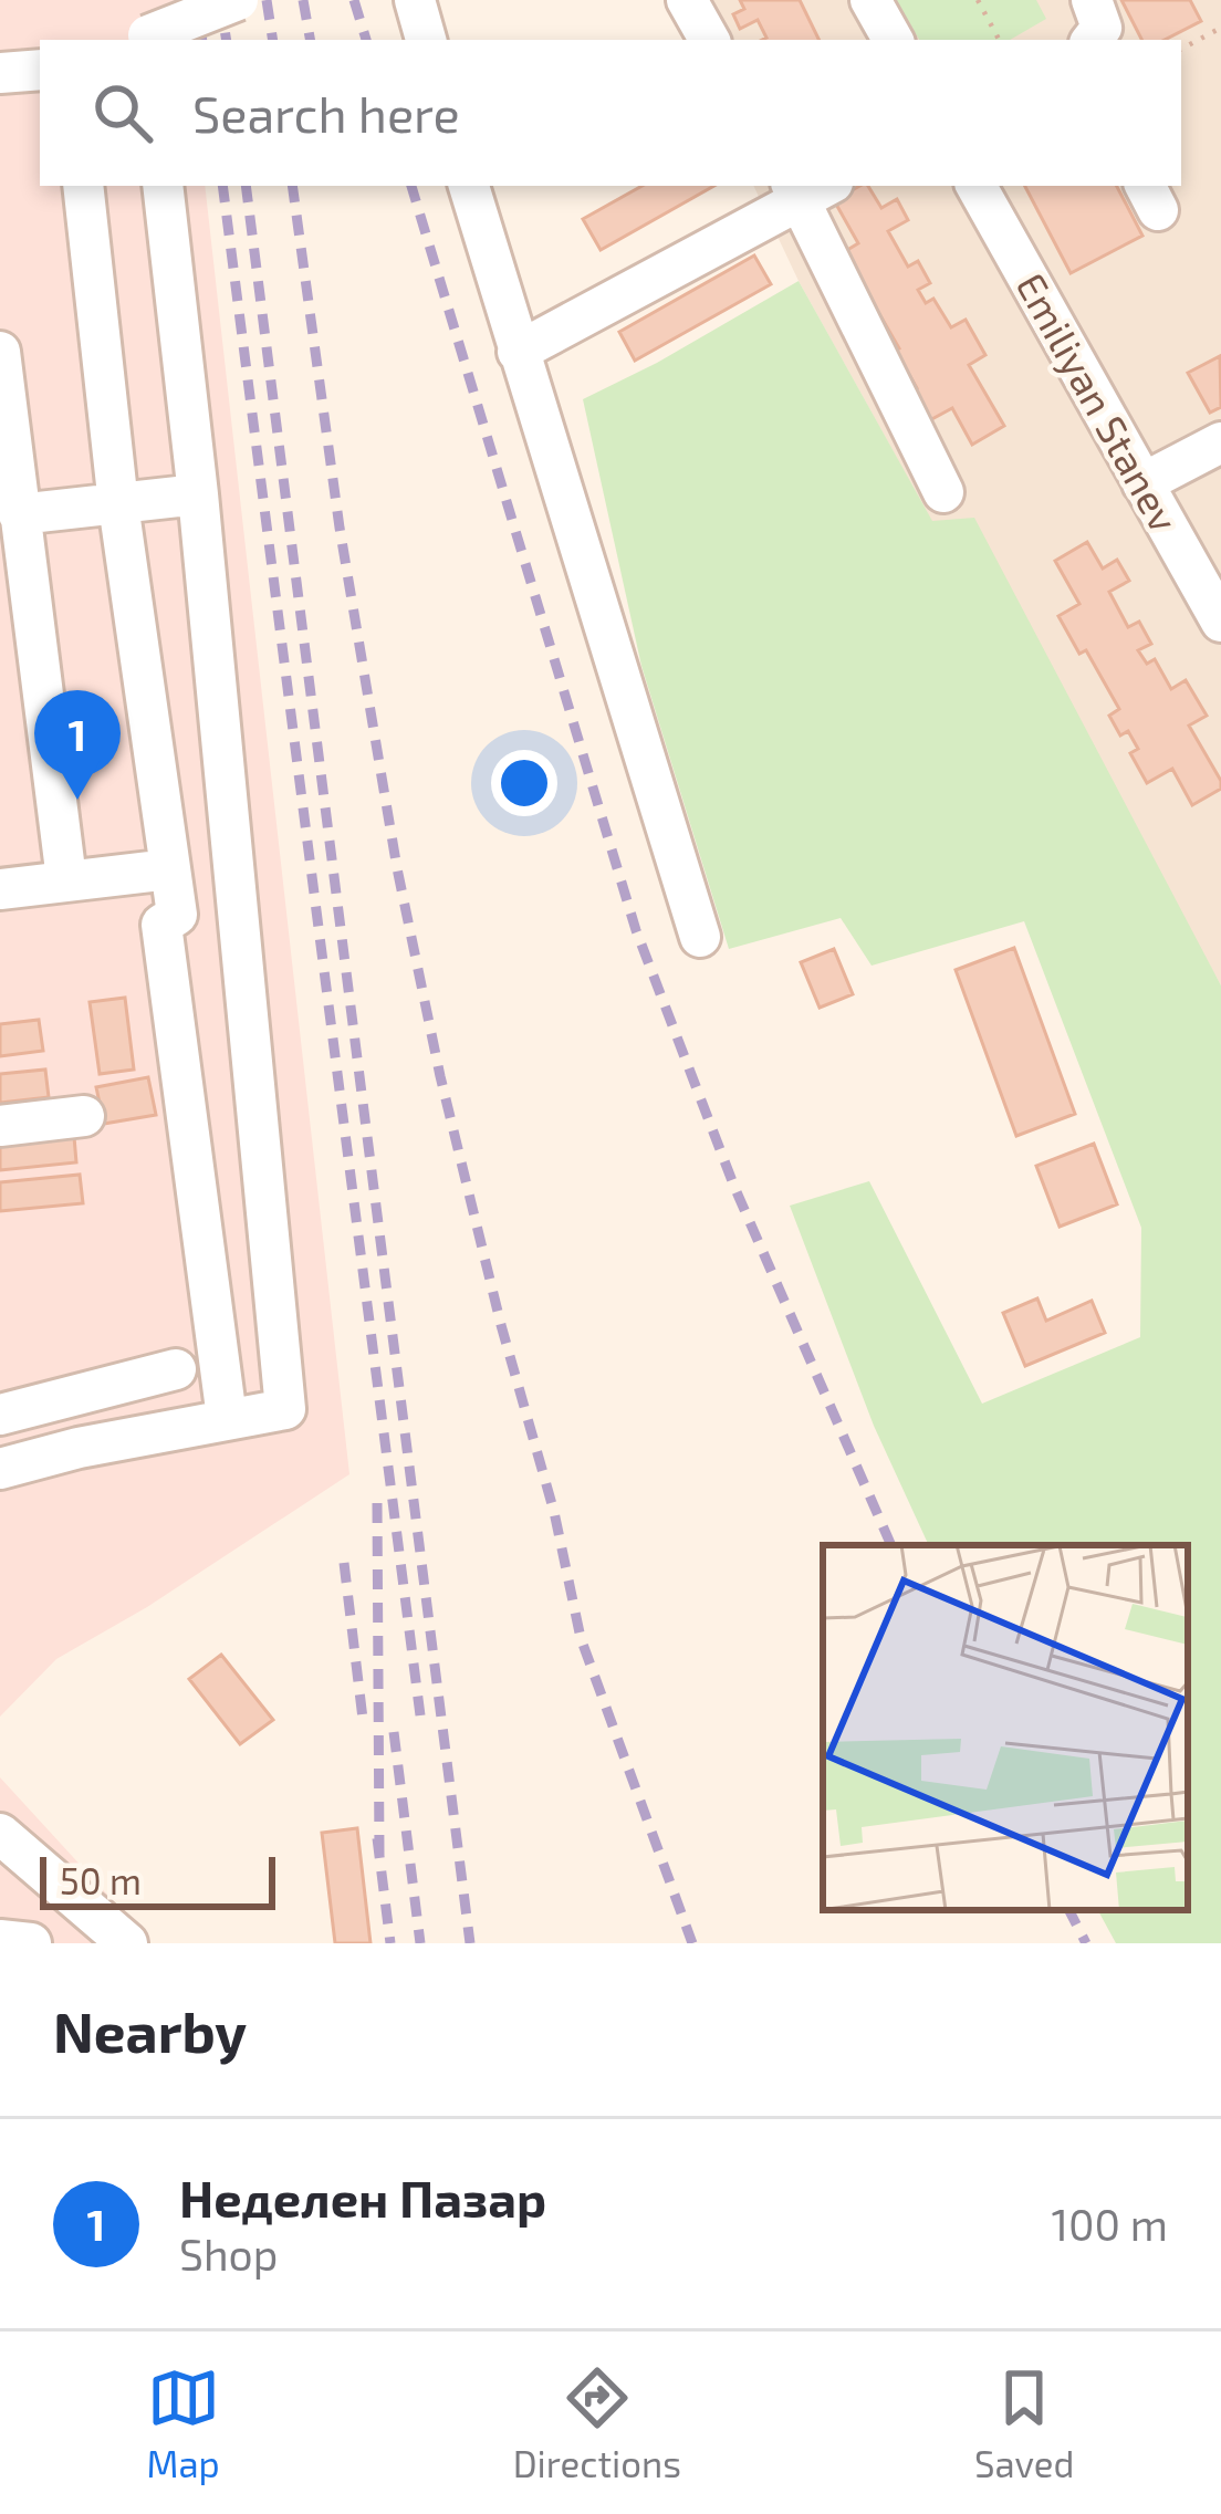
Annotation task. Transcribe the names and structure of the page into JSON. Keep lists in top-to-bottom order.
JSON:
{
  "streets": {
    "street": ["Emiliyan Stanev"]
  },
  "scale_bar": "50 m",
  "page": {
    "search": "Search here",
    "pins": "1",
    "scale": "50 m",
    "heading": "Nearby",
    "list": [
      {
        "mark": "1",
        "name": "Неделен Пазар",
        "note": "Shop",
        "value": "100 m"
      }
    ],
    "nav": ["Map", "Directions", "Saved"]
  }
}
